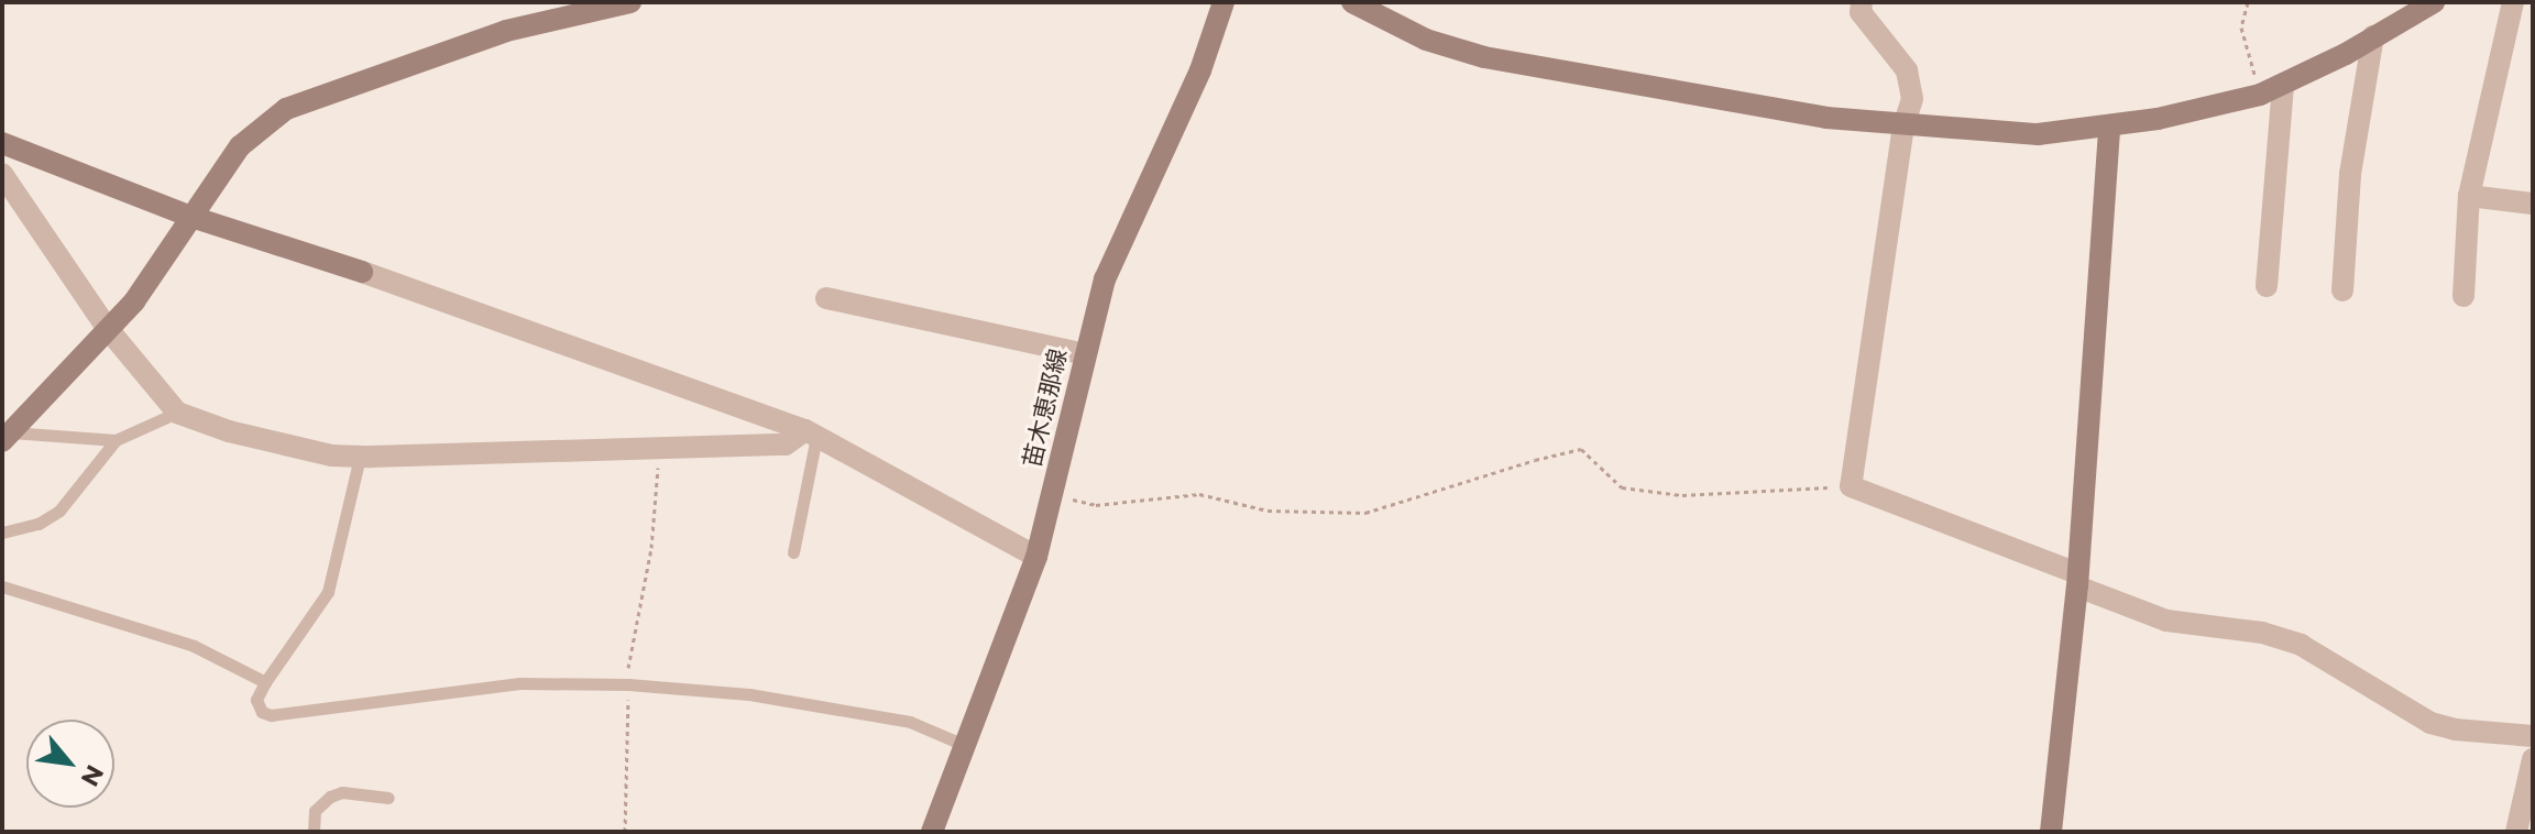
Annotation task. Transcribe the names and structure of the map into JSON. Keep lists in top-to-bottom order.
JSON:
{
  "streets": {
    "street": ["苗木恵那線"]
  },
  "north": "bottom right"
}
